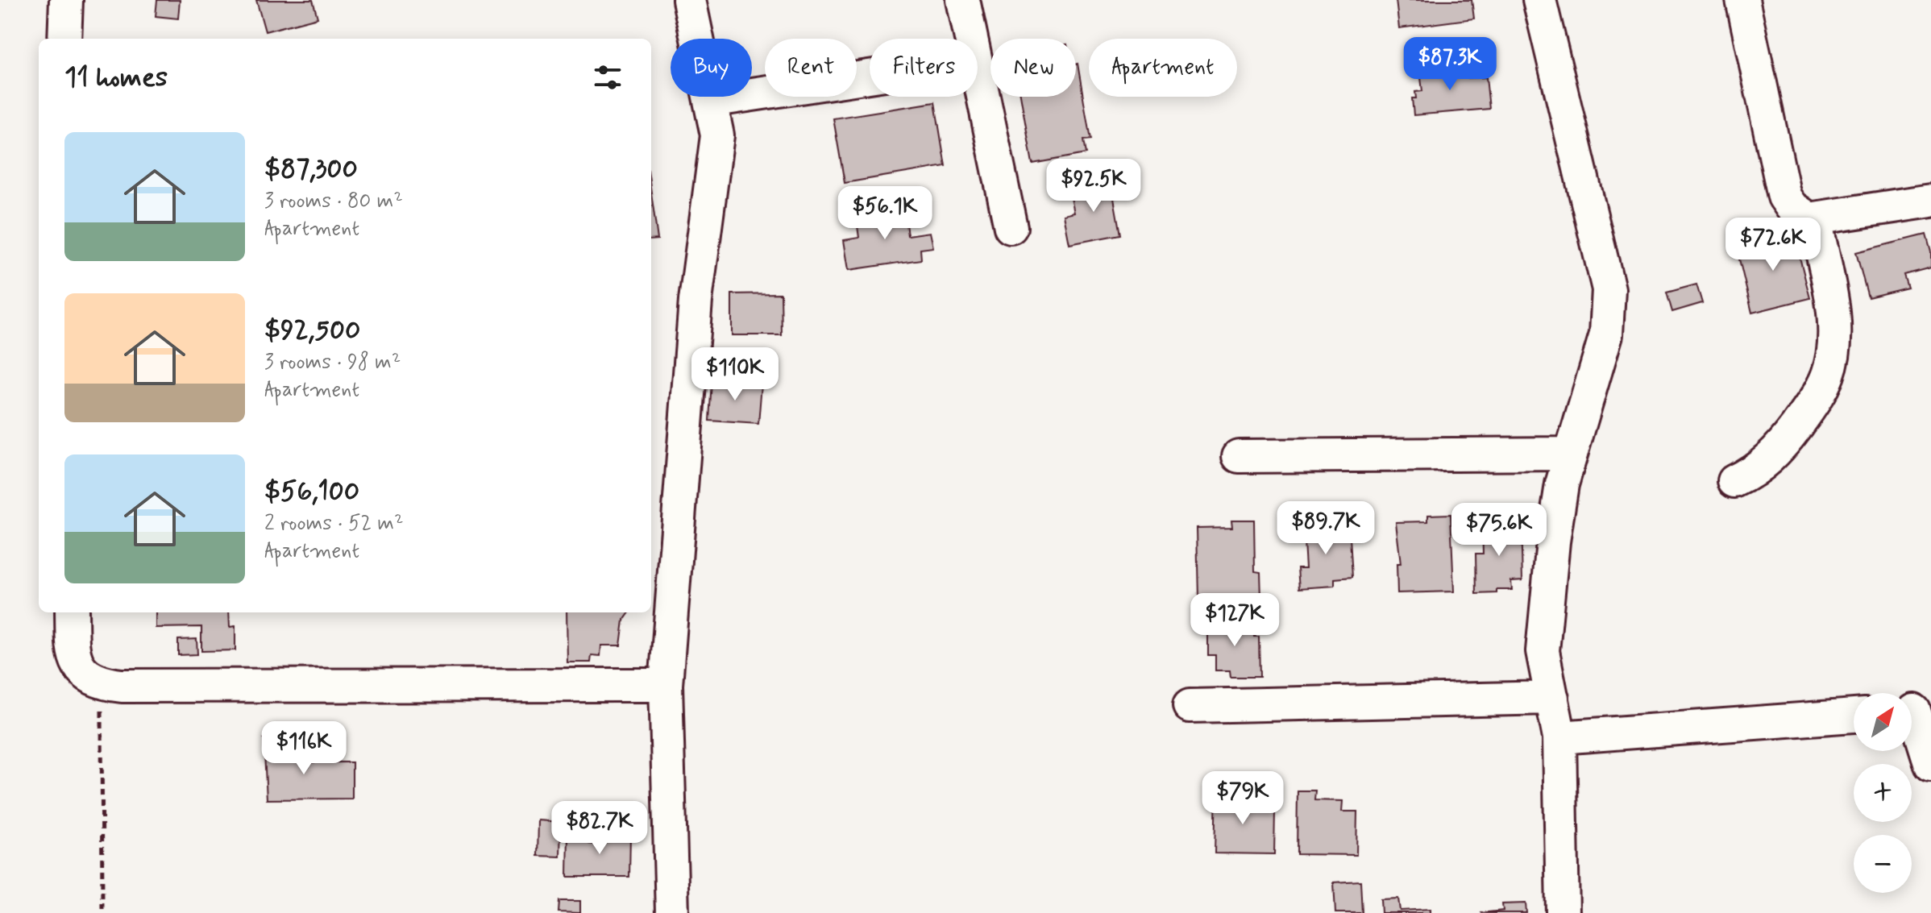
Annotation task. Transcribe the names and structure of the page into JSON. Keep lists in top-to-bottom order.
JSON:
{
  "north": "top right",
  "page": {
    "price": [
      "$87.3K",
      "$92.5K",
      "$56.1K",
      "$72.6K",
      "$110K",
      "$89.7K",
      "$75.6K",
      "$127K",
      "$116K",
      "$79K",
      "$82.7K"
    ],
    "chip": [
      "Buy",
      "Rent",
      "Filters",
      "New",
      "Apartment"
    ],
    "heading": "11 homes",
    "list": [
      {
        "name": "$87,300",
        "note": "3 rooms · 80 m² · Apartment"
      },
      {
        "name": "$92,500",
        "note": "3 rooms · 98 m² · Apartment"
      },
      {
        "name": "$56,100",
        "note": "2 rooms · 52 m² · Apartment"
      }
    ],
    "map_buttons": ["+", "−"]
  }
}
